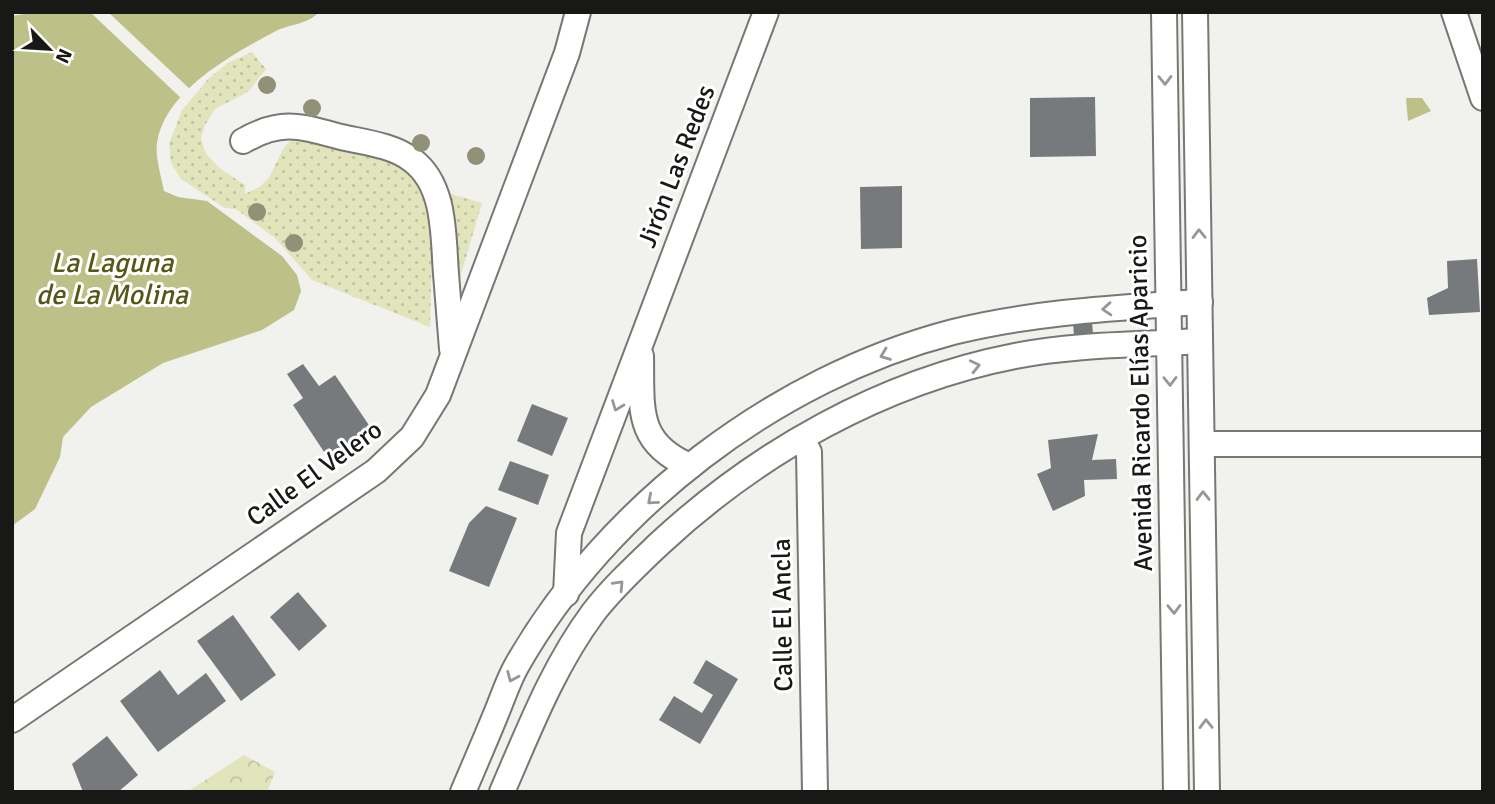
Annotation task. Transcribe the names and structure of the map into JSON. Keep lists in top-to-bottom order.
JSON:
{
  "streets": {
    "street": [
      "Jirón Las Redes",
      "Avenida Ricardo Elías Aparicio",
      "Calle El Velero",
      "Calle El Ancla"
    ]
  },
  "water": ["La Laguna de La Molina"],
  "north": "bottom right"
}
